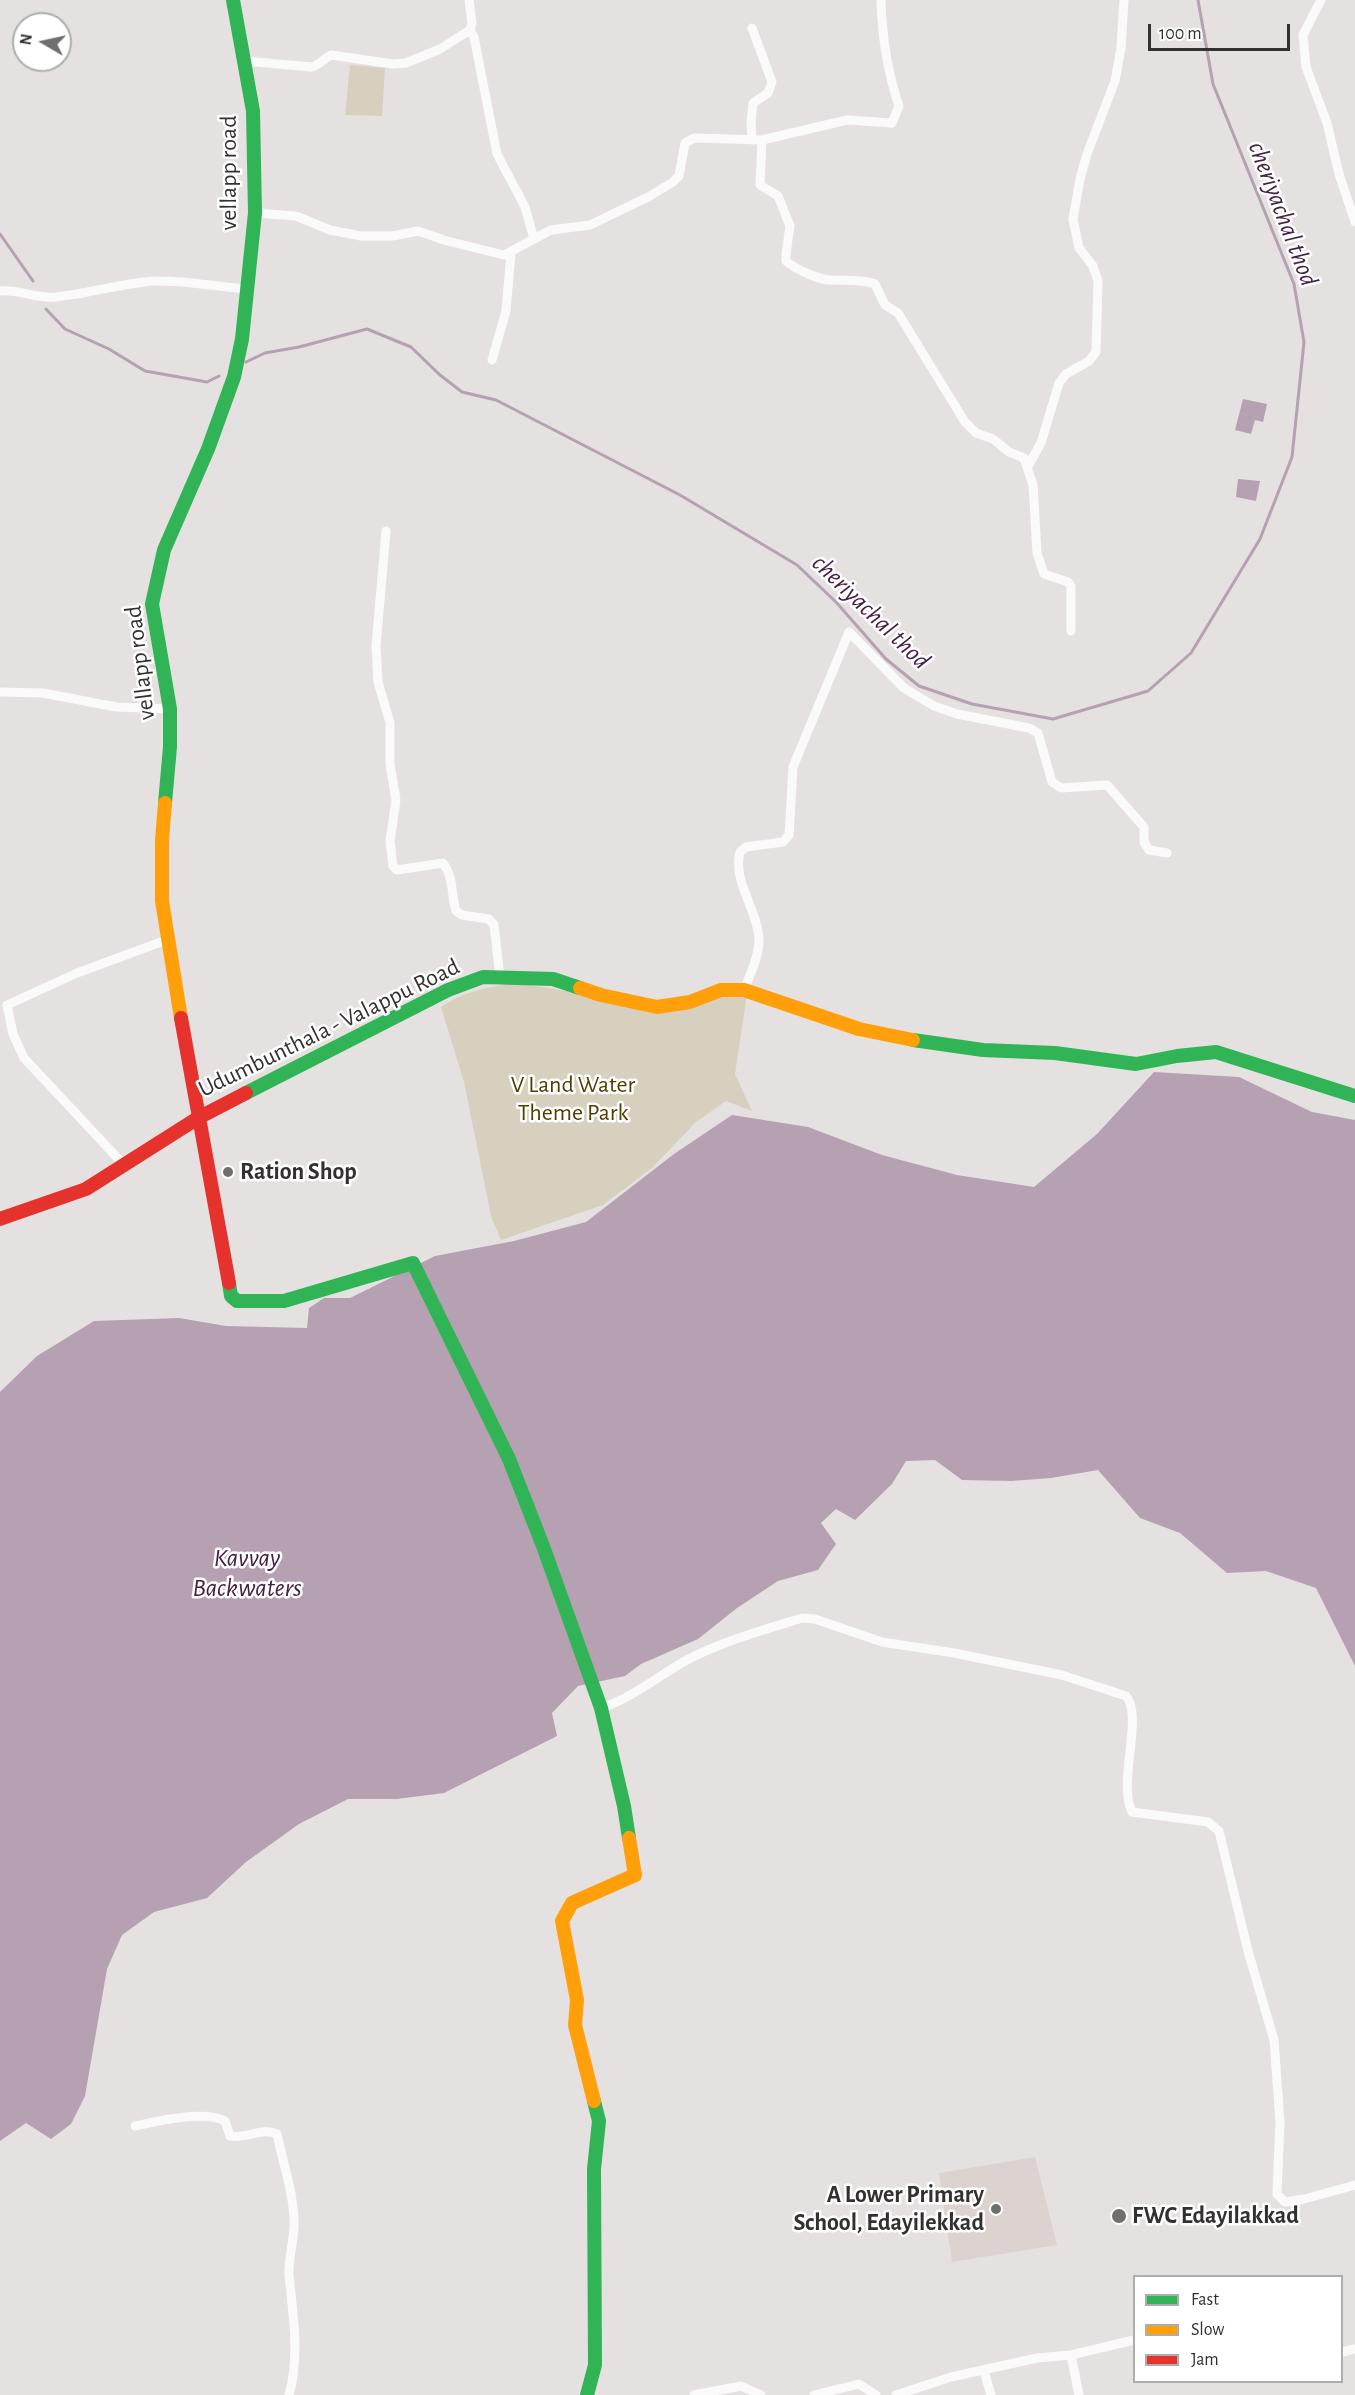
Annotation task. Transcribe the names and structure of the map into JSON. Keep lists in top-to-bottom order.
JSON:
{
  "streets": {
    "main road": ["vellapp road", "Udumbunthala - Valappu Road"]
  },
  "crossings": [
    ["vellapp road", "Udumbunthala - Valappu Road"]
  ],
  "water": ["cheriyachal thod", "Kavvay Backwaters"],
  "parks": ["V Land Water Theme Park"],
  "places": ["Ration Shop", "A Lower Primary School, Edayilekkad", "FWC Edayilakkad"],
  "legend": ["Fast", "Slow", "Jam"],
  "scale_bar": "100 m",
  "north": "left"
}
